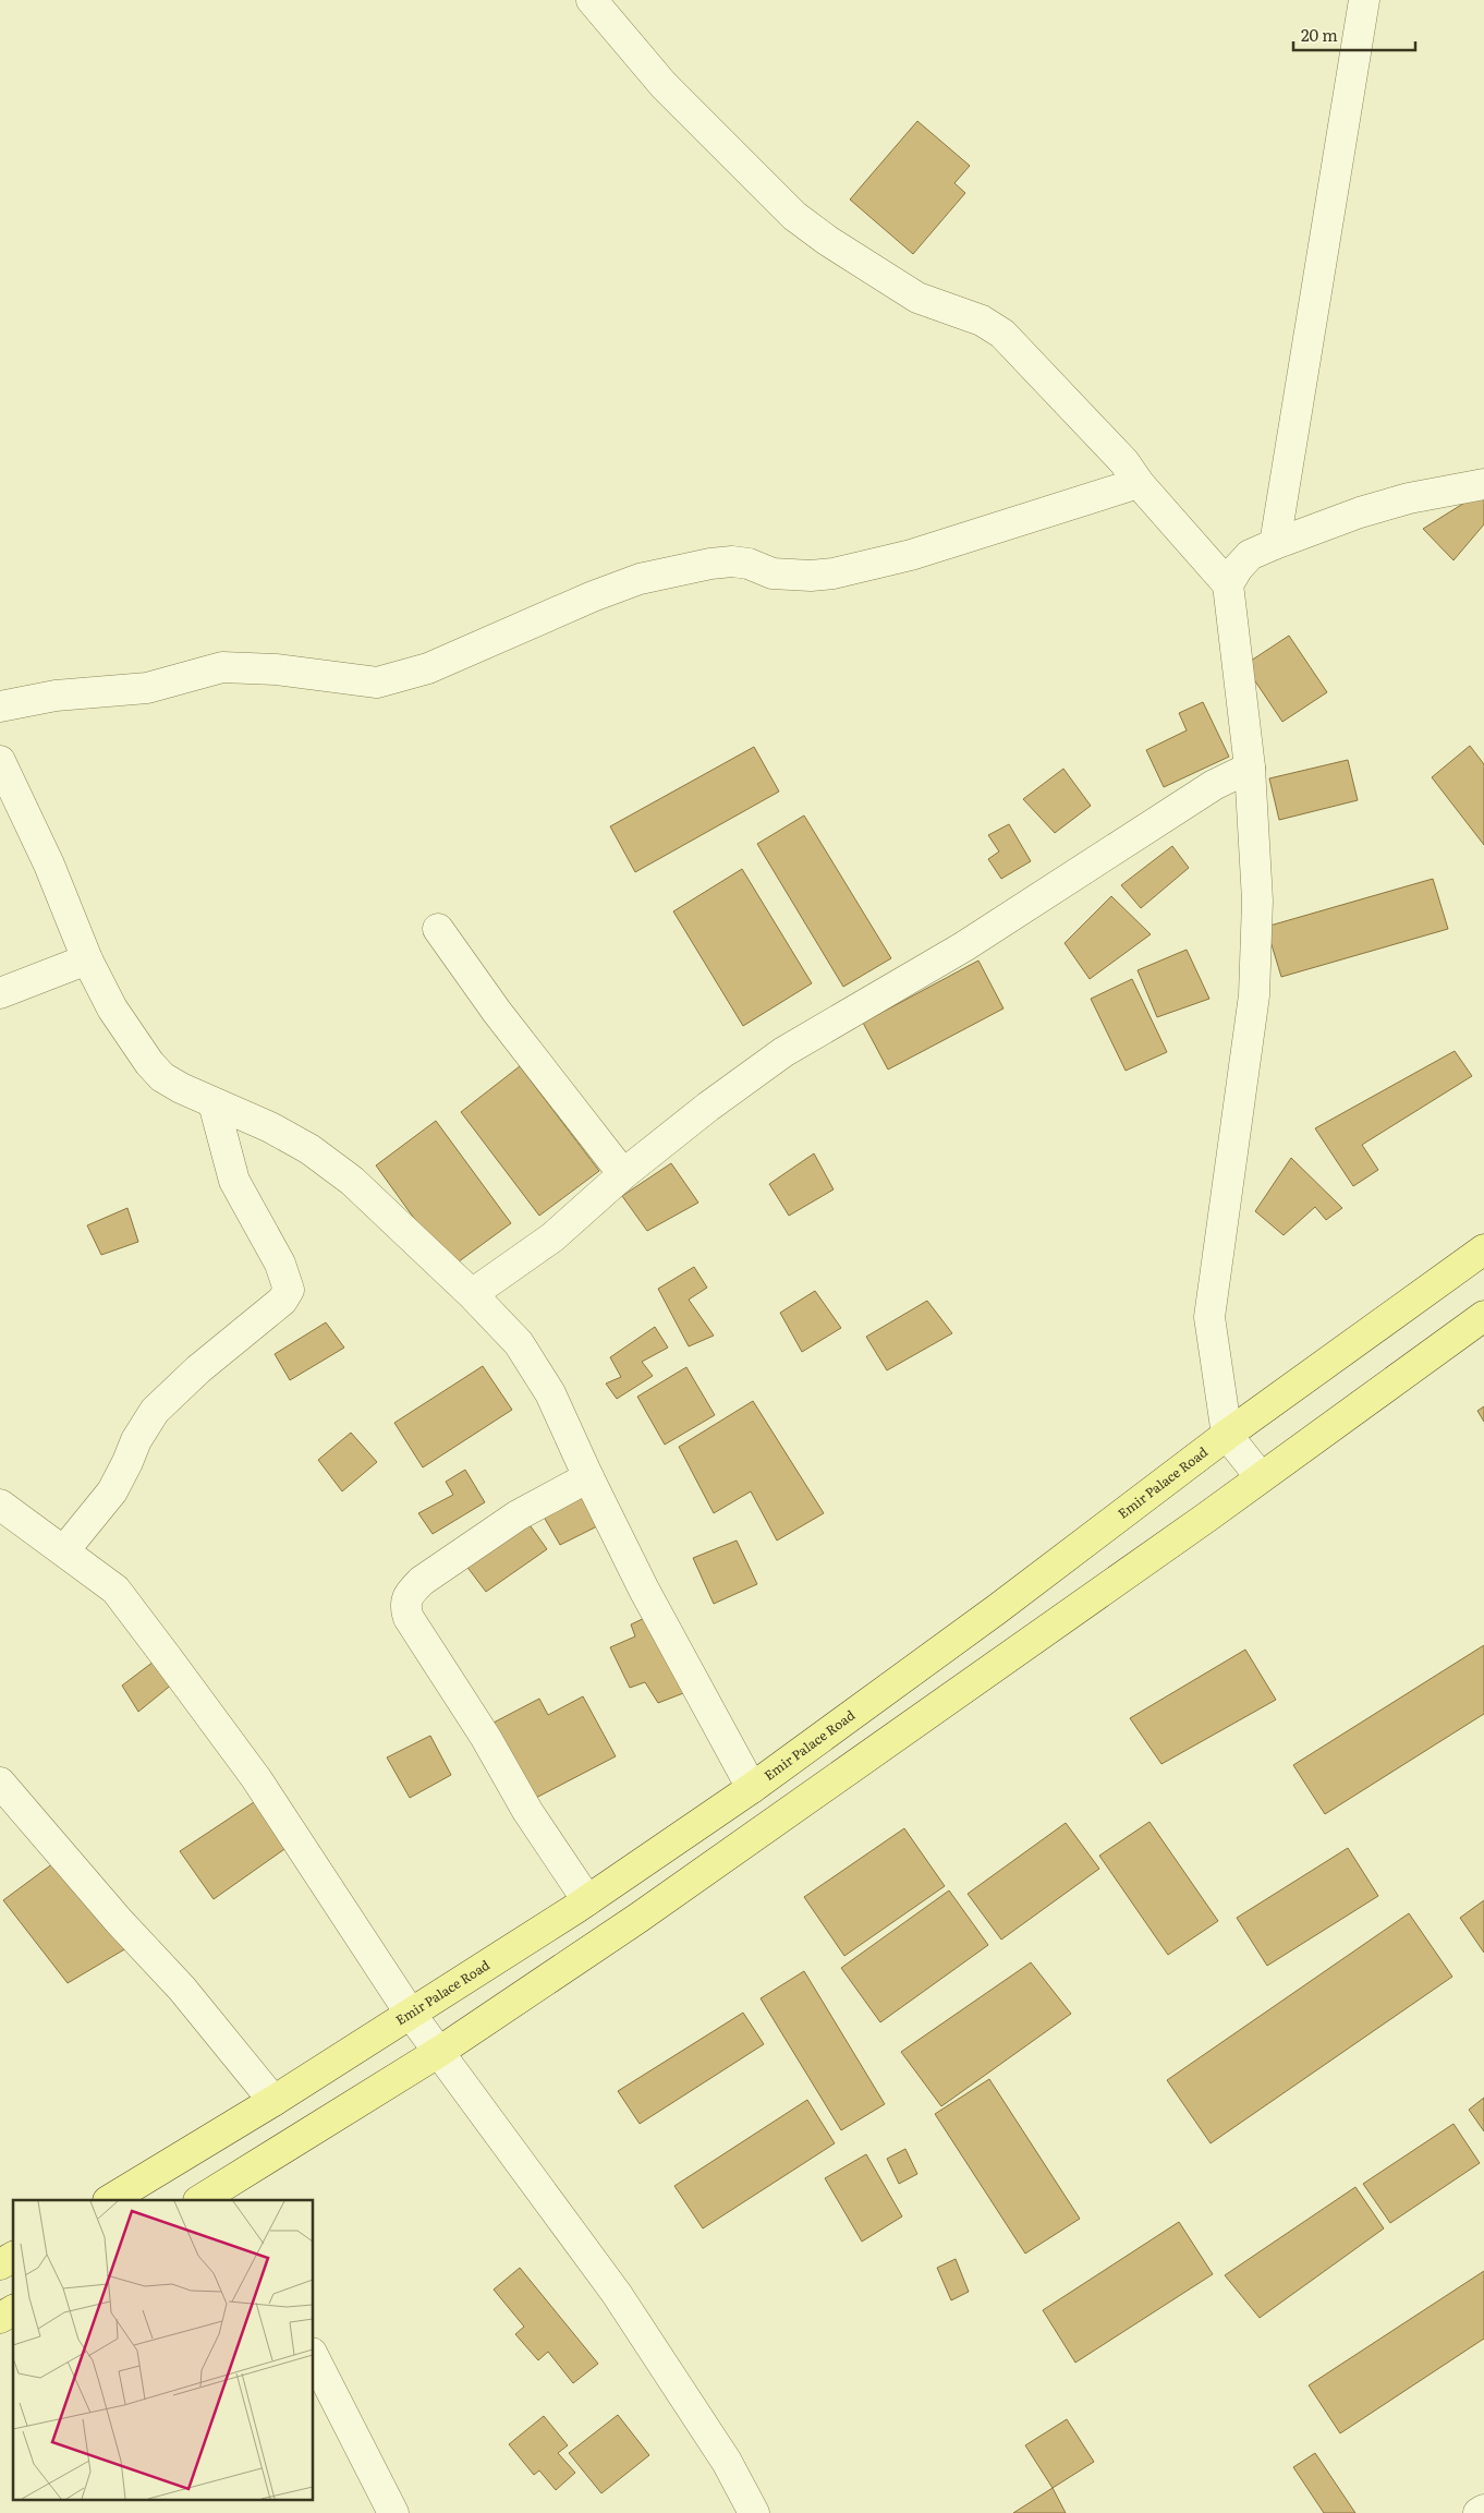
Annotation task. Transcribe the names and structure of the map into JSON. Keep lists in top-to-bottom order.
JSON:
{
  "streets": {
    "main road": ["Emir Palace Road"]
  },
  "scale_bar": "20 m"
}
